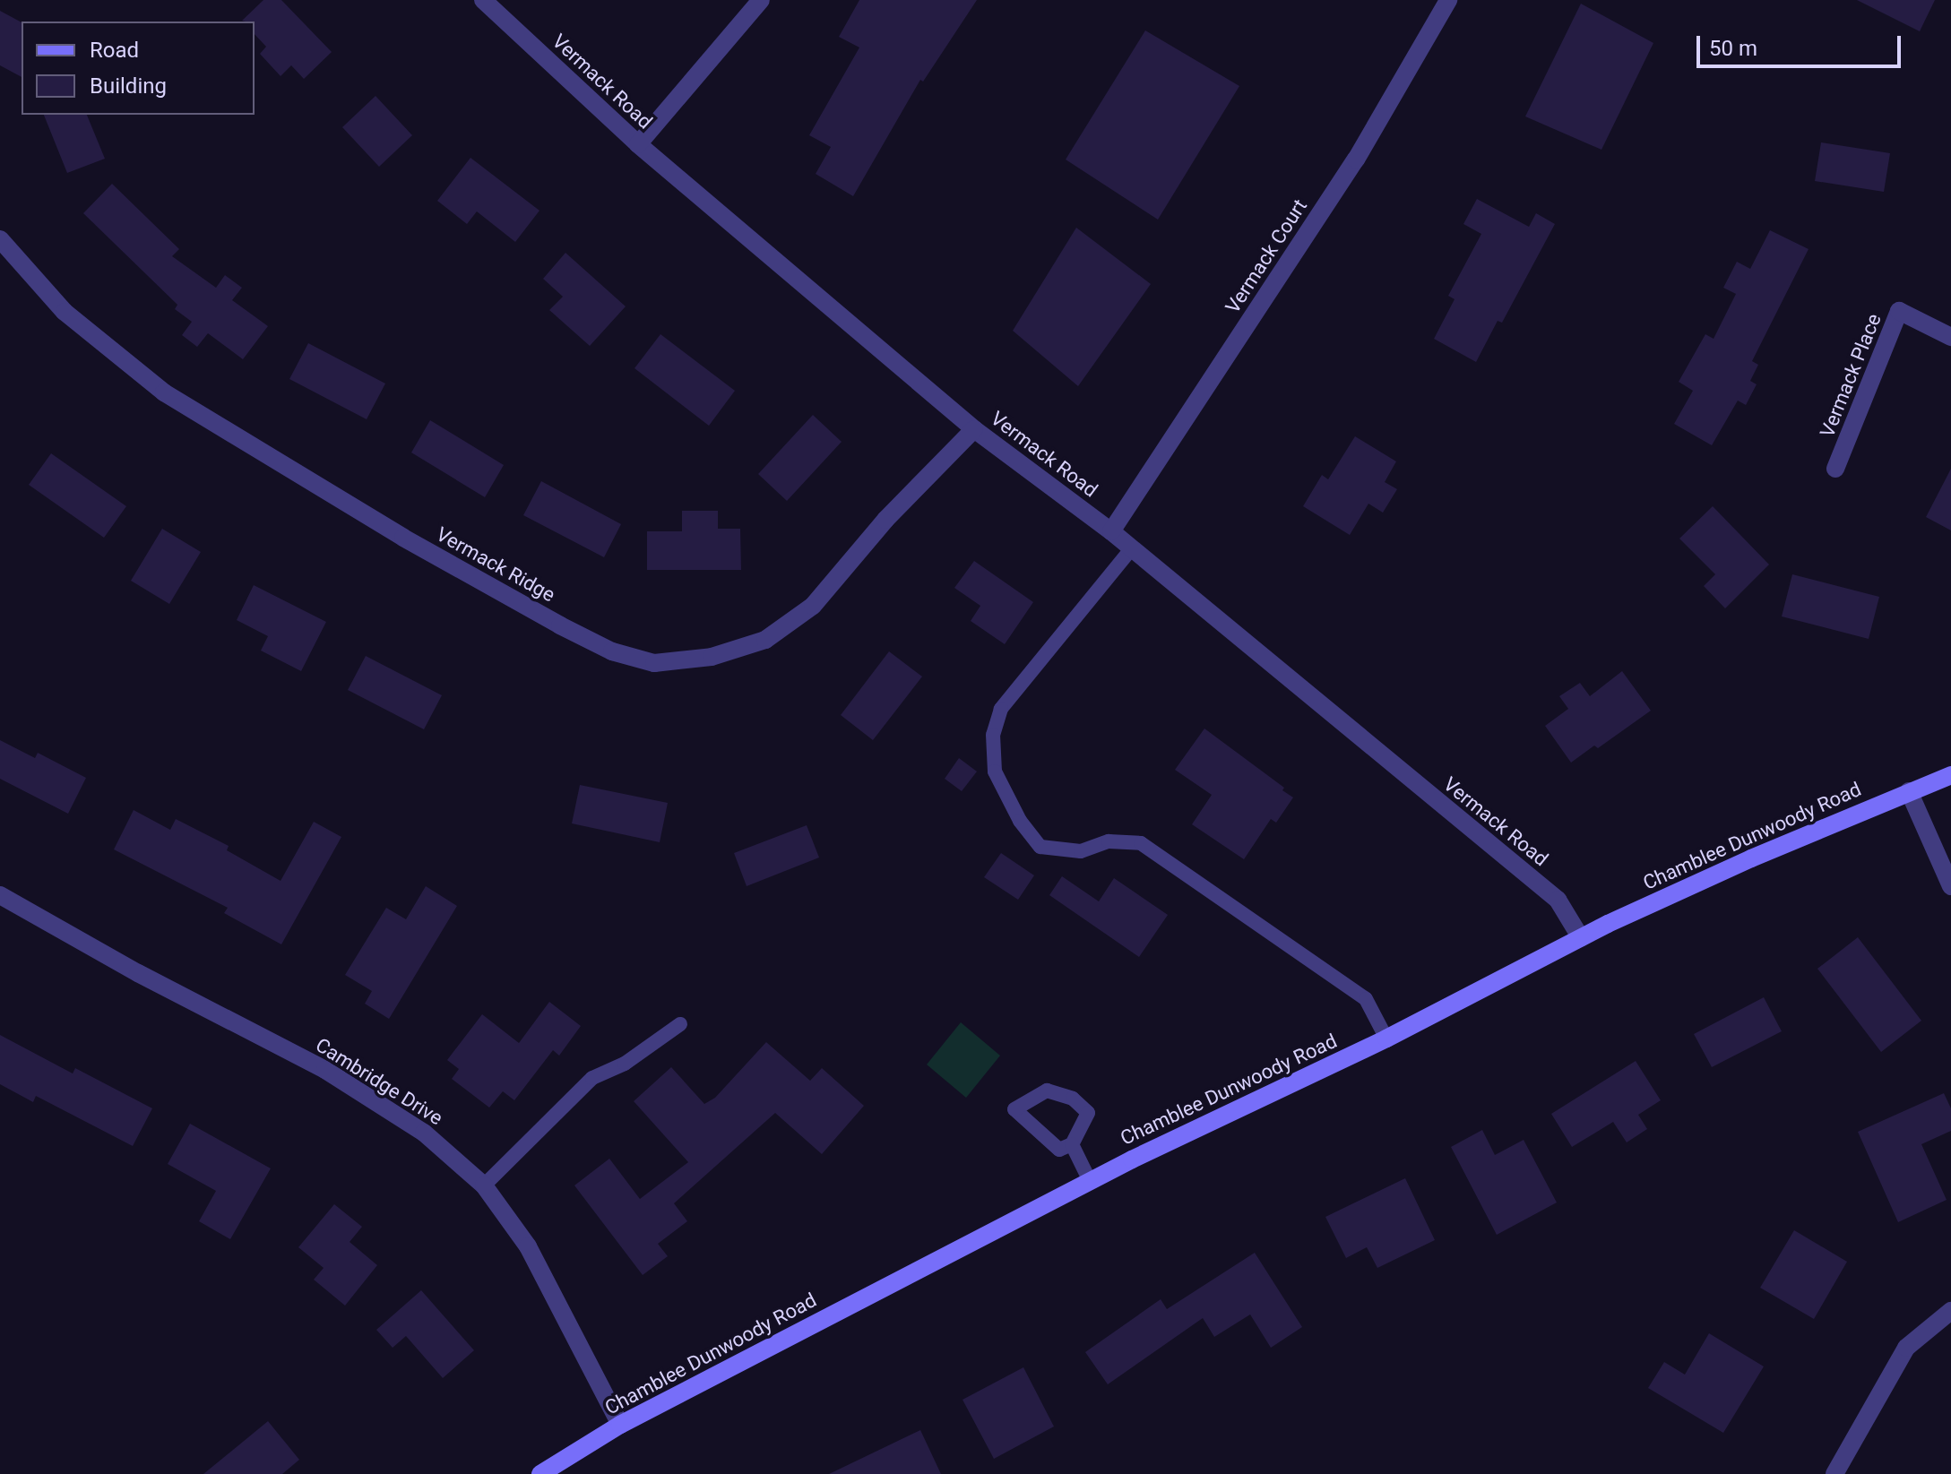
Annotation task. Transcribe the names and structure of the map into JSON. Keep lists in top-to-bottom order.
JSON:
{
  "streets": {
    "street": [
      "Vermack Road",
      "Vermack Court",
      "Vermack Place",
      "Vermack Ridge",
      "Chamblee Dunwoody Road",
      "Cambridge Drive"
    ]
  },
  "crossings": [
    ["Vermack Road", "Vermack Court"],
    ["Vermack Road", "Vermack Ridge"],
    ["Vermack Road", "Chamblee Dunwoody Road"],
    ["Chamblee Dunwoody Road", "Cambridge Drive"]
  ],
  "legend": ["Road", "Building"],
  "scale_bar": "50 m"
}
